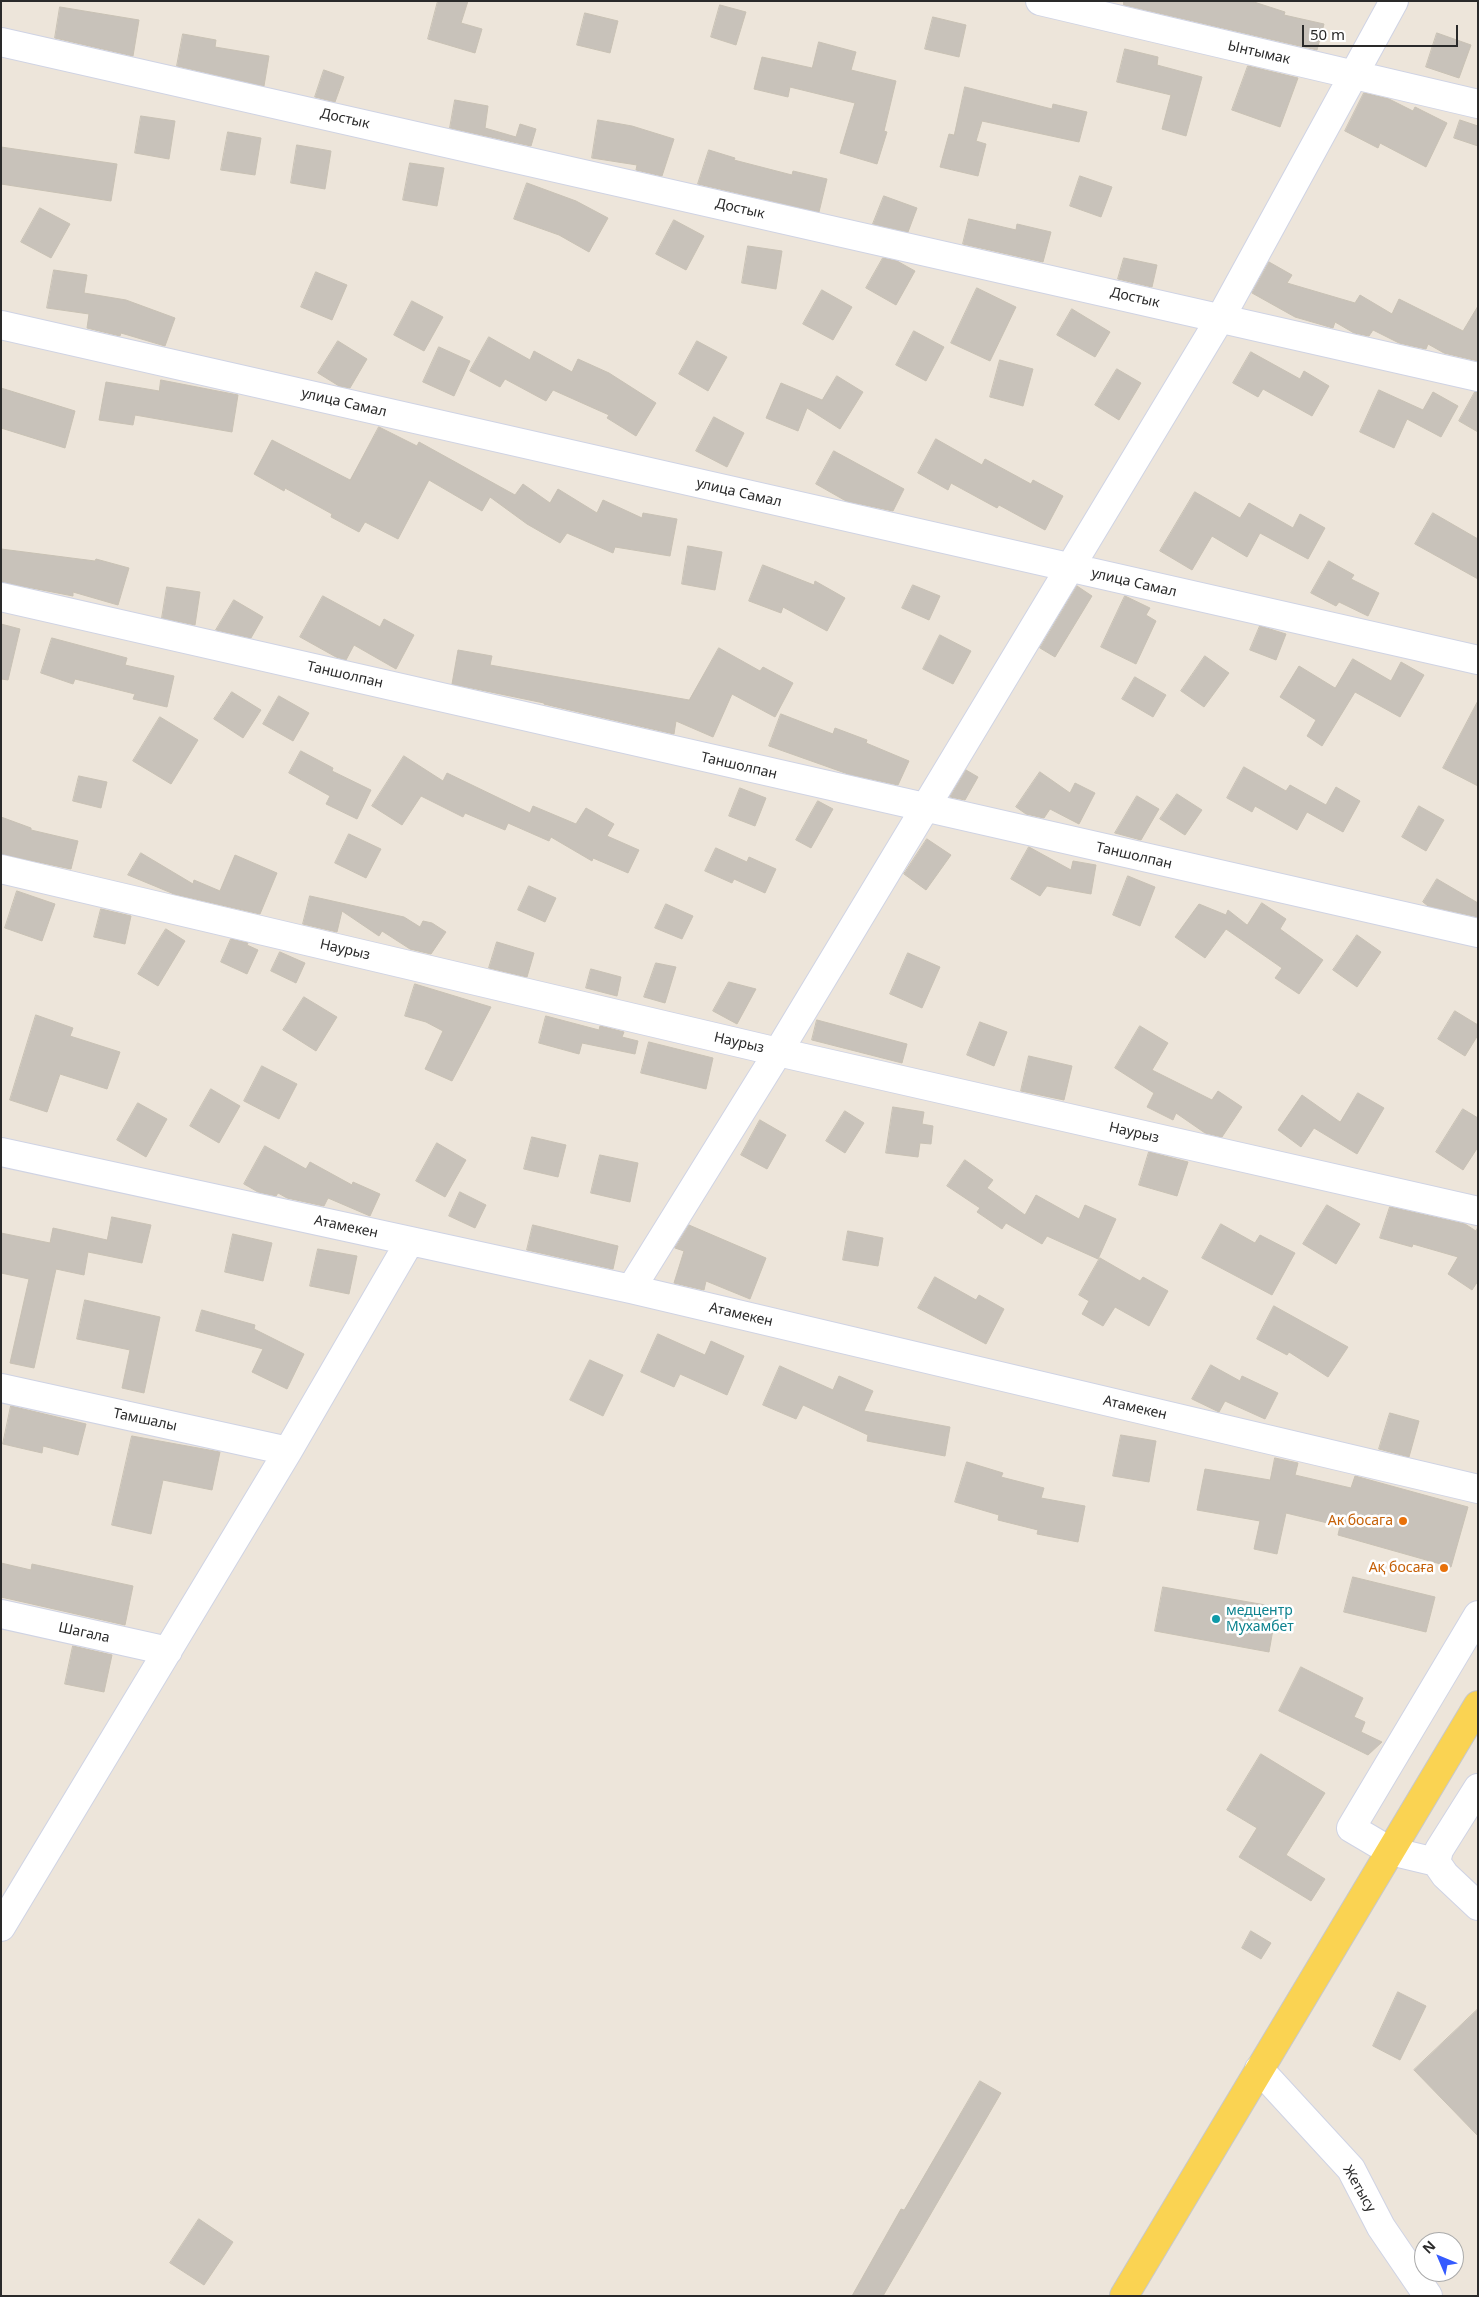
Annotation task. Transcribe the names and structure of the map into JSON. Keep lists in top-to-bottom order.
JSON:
{
  "streets": {
    "street": [
      "Ынтымак",
      "Достык",
      "улица Самал",
      "Таншолпан",
      "Наурыз",
      "Атамекен",
      "Тамшалы",
      "Шагала",
      "Жетысу"
    ]
  },
  "places": ["Ак босага", "Ақ босаға", "медцентр Мухамбет"],
  "scale_bar": "50 m",
  "north": "top left"
}
